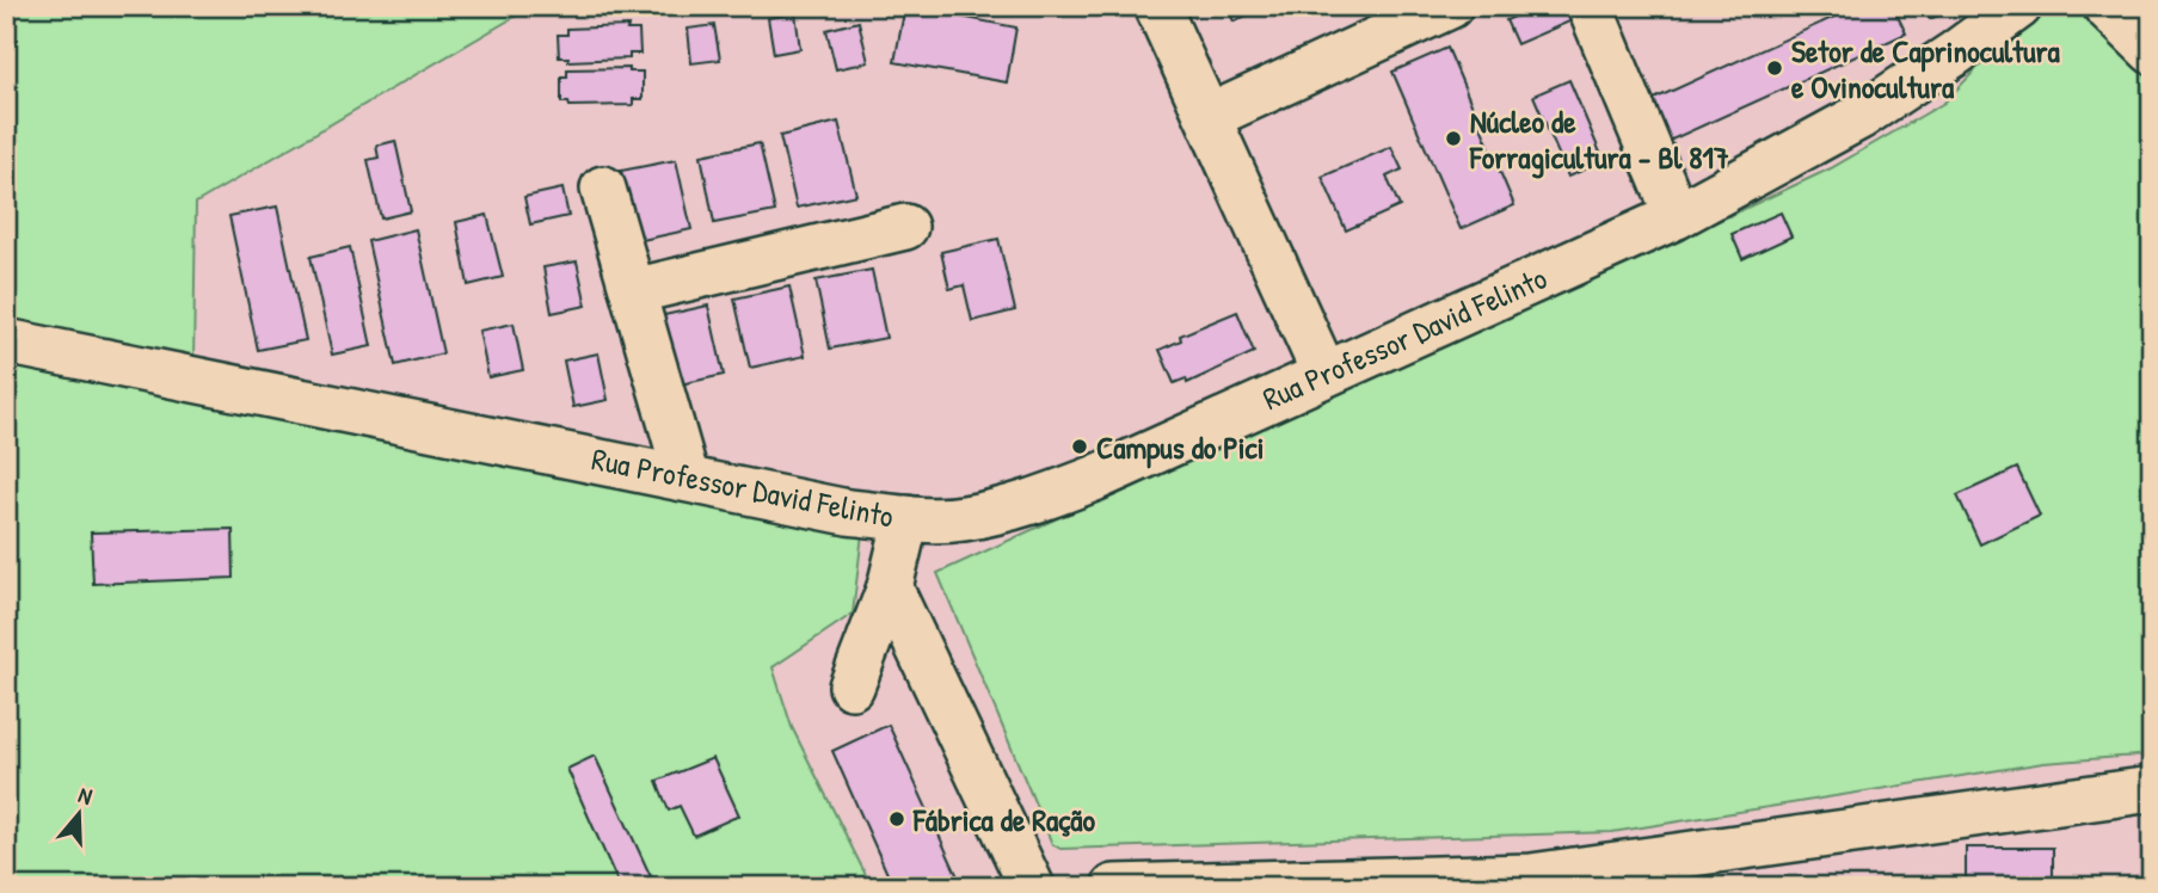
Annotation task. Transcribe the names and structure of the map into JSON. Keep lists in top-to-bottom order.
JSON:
{
  "streets": {
    "street": ["Rua Professor David Felinto"]
  },
  "places": [
    "Setor de Caprinocultura e Ovinocultura",
    "Núcleo de Forragicultura - Bl 817",
    "Campus do Pici",
    "Fábrica de Ração"
  ],
  "north": "top"
}
